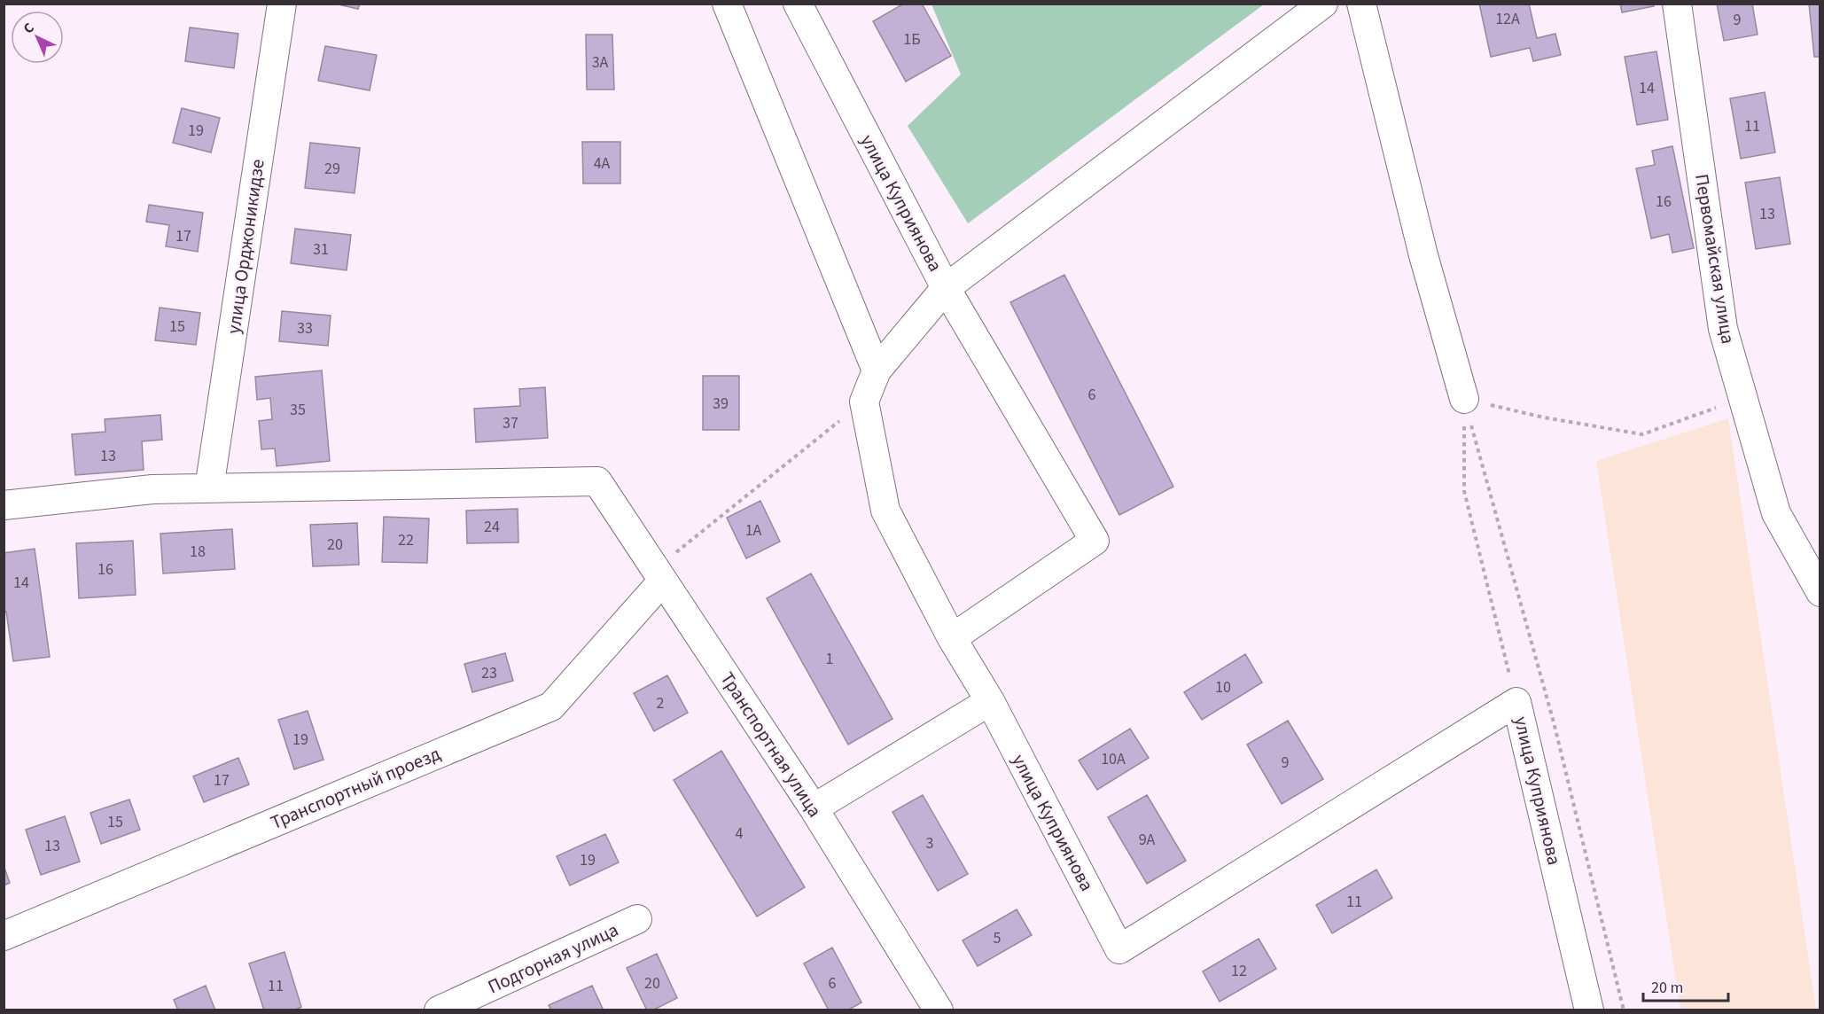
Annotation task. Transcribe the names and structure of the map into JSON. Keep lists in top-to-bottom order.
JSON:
{
  "streets": {
    "street": [
      "улица Куприянова",
      "улица Орджоникидзе",
      "Первомайская улица",
      "Транспортная улица",
      "Транспортный проезд",
      "Подгорная улица"
    ]
  },
  "crossings": [
    ["улица Орджоникидзе", "Транспортная улица"],
    ["Транспортная улица", "Транспортный проезд"]
  ],
  "house_numbers": [
    "12А",
    "9",
    "1Б",
    "3А",
    "14",
    "11",
    "19",
    "4А",
    "29",
    "16",
    "13",
    "17",
    "31",
    "15",
    "33",
    "6",
    "39",
    "35",
    "37",
    "13",
    "24",
    "1А",
    "22",
    "20",
    "18",
    "16",
    "14",
    "1",
    "23",
    "10",
    "2",
    "19",
    "10А",
    "9",
    "17",
    "15",
    "4",
    "9А",
    "3",
    "13",
    "19",
    "11",
    "5",
    "12",
    "20",
    "6",
    "11"
  ],
  "scale_bar": "20 m",
  "north": "top left"
}
